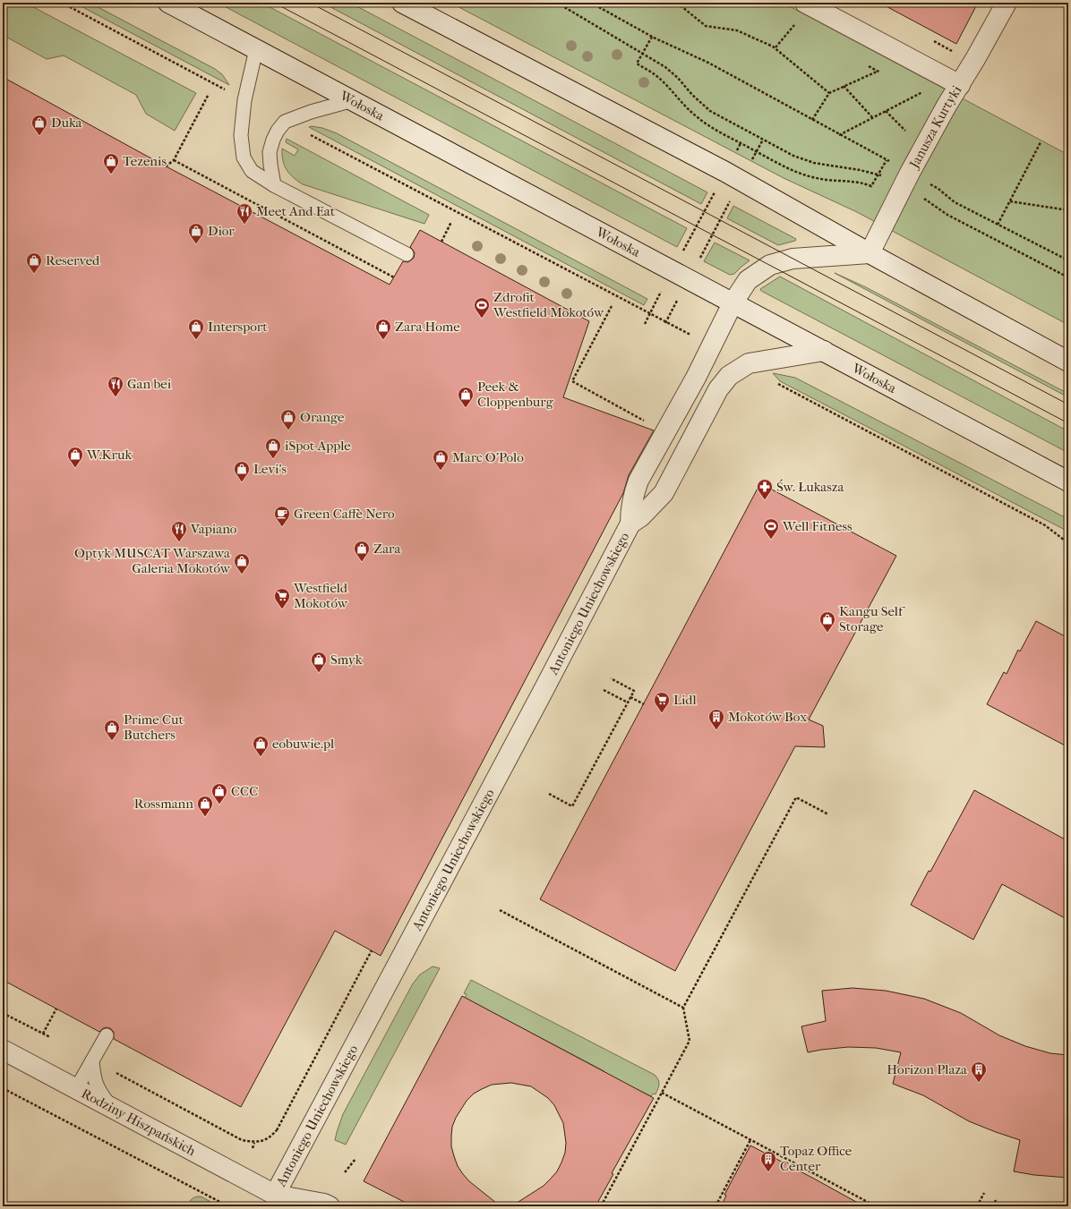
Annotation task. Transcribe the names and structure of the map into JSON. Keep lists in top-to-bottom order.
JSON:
{
  "streets": {
    "street": [
      "Wołoska",
      "Janusza Kurtyki",
      "Antoniego Uniechowskiego",
      "Rodziny Hiszpańskich"
    ]
  },
  "crossings": [
    ["Wołoska", "Antoniego Uniechowskiego"],
    ["Janusza Kurtyki", "Antoniego Uniechowskiego"],
    ["Antoniego Uniechowskiego", "Rodziny Hiszpańskich"]
  ],
  "places": {
    "shop": [
      "Duka",
      "Tezenis",
      "Dior",
      "Reserved",
      "Intersport",
      "Zara Home",
      "Peek & Cloppenburg",
      "Orange",
      "iSpot Apple",
      "W.Kruk",
      "Marc O'Polo",
      "Levi's",
      "Zara",
      "Optyk MUSCAT Warszawa Galeria Mokotów",
      "Kangu Self Storage",
      "Smyk",
      "Prime Cut Butchers",
      "eobuwie.pl",
      "CCC",
      "Rossmann"
    ],
    "restaurant": ["Meet And Eat", "Gan bei", "Vapiano"],
    "sports": ["Zdrofit Westfield Mokotów", "Well Fitness"],
    "pharmacy": ["Św. Łukasza"],
    "cafe": ["Green Caffè Nero"],
    "supermarket": ["Westfield Mokotów", "Lidl"],
    "building": ["Mokotów Box", "Horizon Plaza", "Topaz Office Center"]
  }
}
